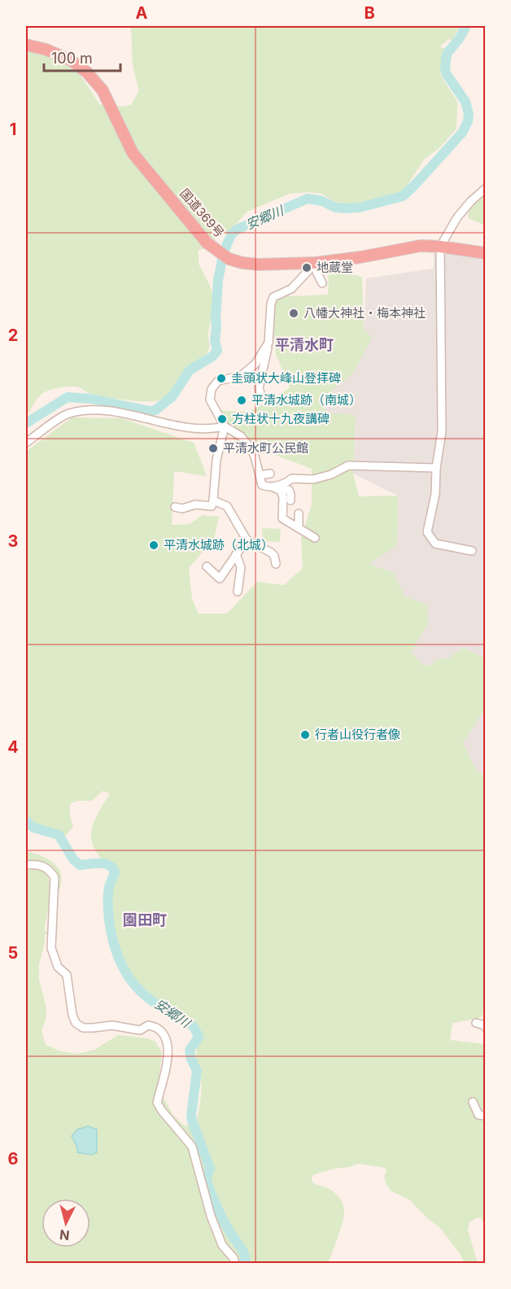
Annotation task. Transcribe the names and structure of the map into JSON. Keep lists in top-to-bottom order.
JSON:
{
  "streets": {
    "highway": ["国道369号"]
  },
  "districts": ["平清水町", "園田町"],
  "water": ["安郷川"],
  "places": [
    "地蔵堂",
    "八幡大神社・梅本神社",
    "圭頭状大峰山登拝碑",
    "平清水城跡（南城）",
    "方柱状十九夜講碑",
    "平清水町公民館",
    "平清水城跡（北城）",
    "行者山役行者像"
  ],
  "scale_bar": "100 m",
  "north": "bottom",
  "grid": {
    "columns": ["A", "B"],
    "rows": [
      "1",
      "2",
      "3",
      "4",
      "5",
      "6"
    ]
  }
}
